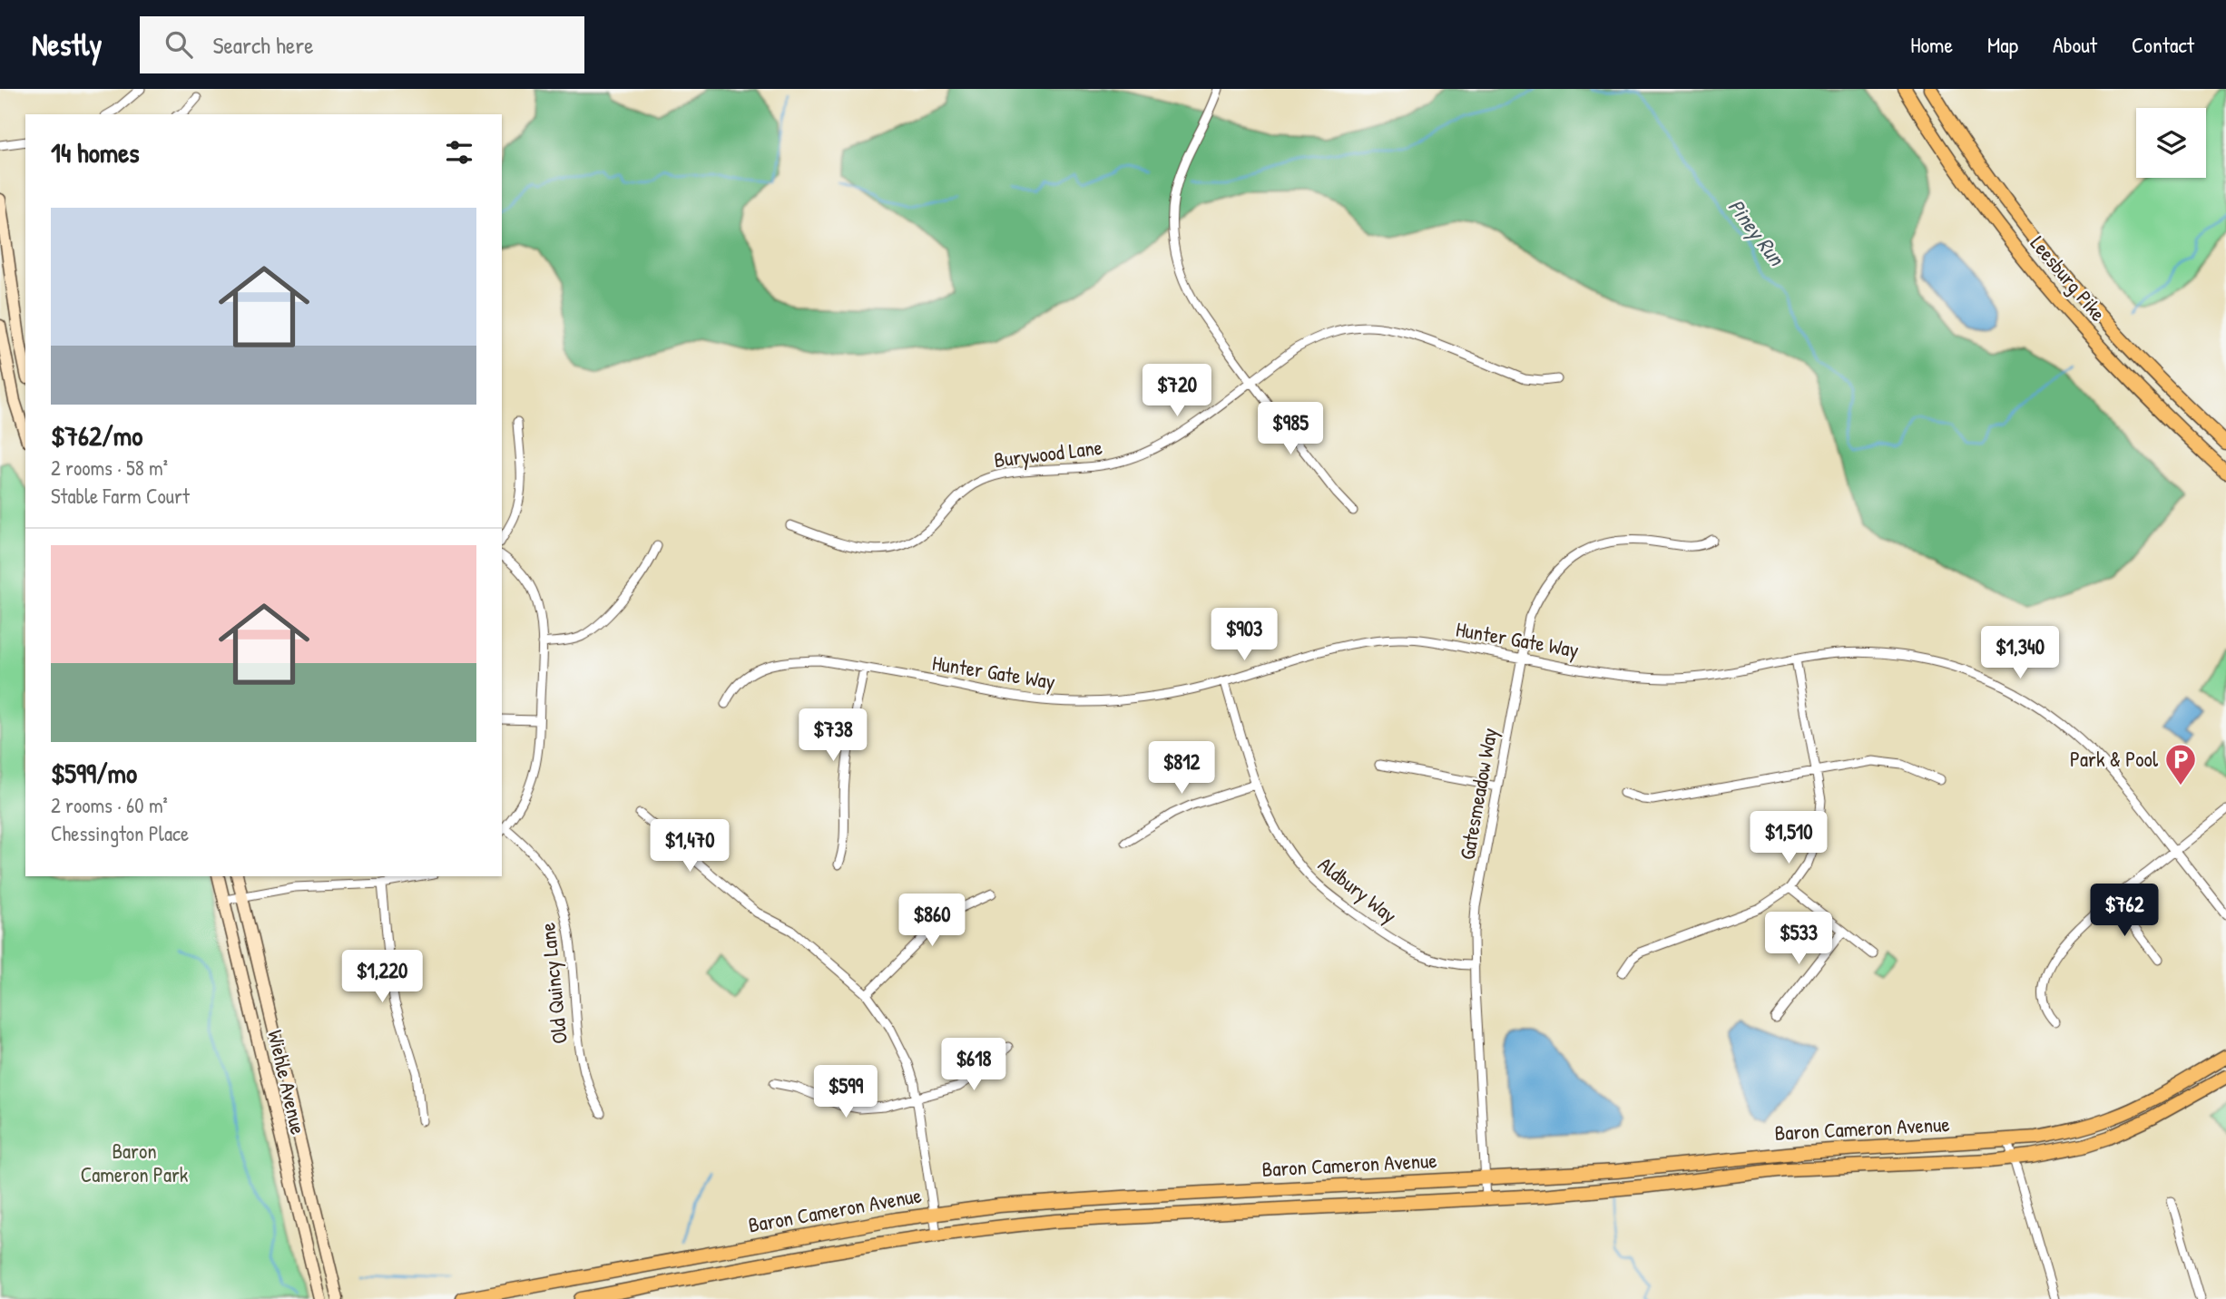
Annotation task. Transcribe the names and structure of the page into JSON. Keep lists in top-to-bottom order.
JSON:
{
  "streets": {
    "main road": ["Leesburg Pike", "Wiehle Avenue", "Baron Cameron Avenue"],
    "street": [
      "Burywood Lane",
      "Hunter Gate Way",
      "Gatesmeadow Way",
      "Aldbury Way",
      "Old Quincy Lane"
    ]
  },
  "crossings": [
    ["Hunter Gate Way", "Gatesmeadow Way"],
    ["Hunter Gate Way", "Aldbury Way"],
    ["Gatesmeadow Way", "Aldbury Way"],
    ["Gatesmeadow Way", "Baron Cameron Avenue"]
  ],
  "water": ["Piney Run"],
  "parks": ["Baron Cameron Park"],
  "places": {
    "parking": ["Park & Pool"]
  },
  "page": {
    "header": "Nestly",
    "search": "Search here",
    "nav": [
      "Home",
      "Map",
      "About",
      "Contact"
    ],
    "heading": "14 homes",
    "list": [
      {
        "name": "$762/mo",
        "note": "2 rooms · 58 m² · Stable Farm Court"
      },
      {
        "name": "$599/mo",
        "note": "2 rooms · 60 m² · Chessington Place"
      }
    ],
    "price": [
      "$720",
      "$985",
      "$903",
      "$1,340",
      "$738",
      "$812",
      "$1,510",
      "$1,470",
      "$762",
      "$860",
      "$533",
      "$1,220",
      "$618",
      "$599"
    ]
  }
}
